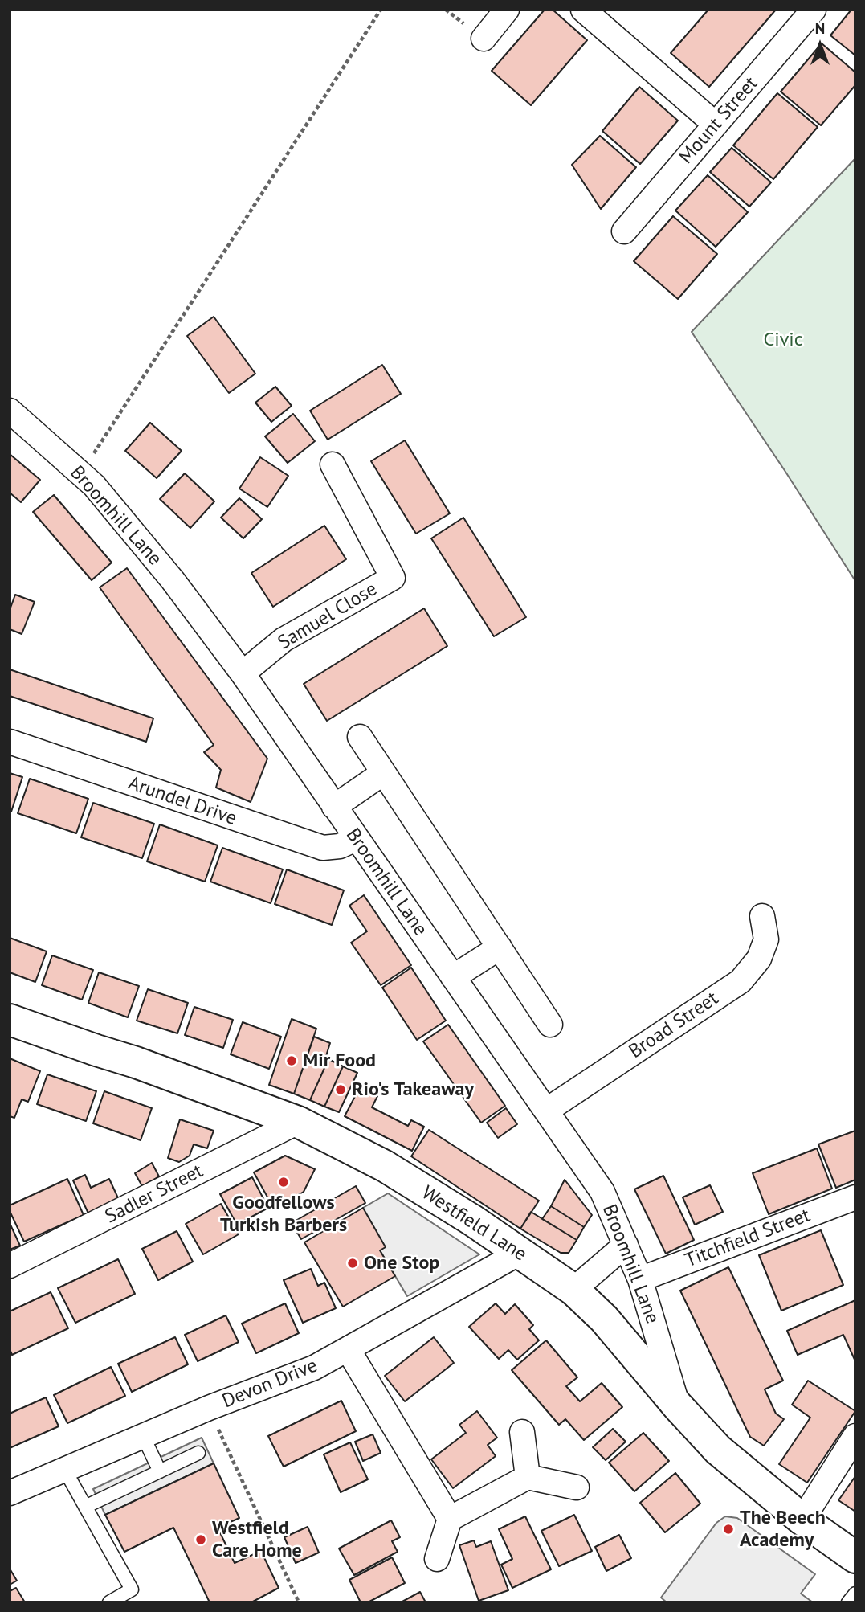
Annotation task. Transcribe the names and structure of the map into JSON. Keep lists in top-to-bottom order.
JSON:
{
  "streets": {
    "street": [
      "Mount Street",
      "Broomhill Lane",
      "Samuel Close",
      "Arundel Drive",
      "Broad Street",
      "Sadler Street",
      "Westfield Lane",
      "Titchfield Street",
      "Devon Drive"
    ]
  },
  "crossings": [
    ["Broomhill Lane", "Samuel Close"],
    ["Broomhill Lane", "Arundel Drive"],
    ["Broomhill Lane", "Broad Street"],
    ["Broomhill Lane", "Westfield Lane"],
    ["Broomhill Lane", "Titchfield Street"],
    ["Sadler Street", "Westfield Lane"],
    ["Westfield Lane", "Devon Drive"]
  ],
  "parks": ["Civic"],
  "places": [
    "Mir Food",
    "Rio's Takeaway",
    "Goodfellows Turkish Barbers",
    "One Stop",
    "The Beech Academy",
    "Westfield Care Home"
  ],
  "north": "top"
}
